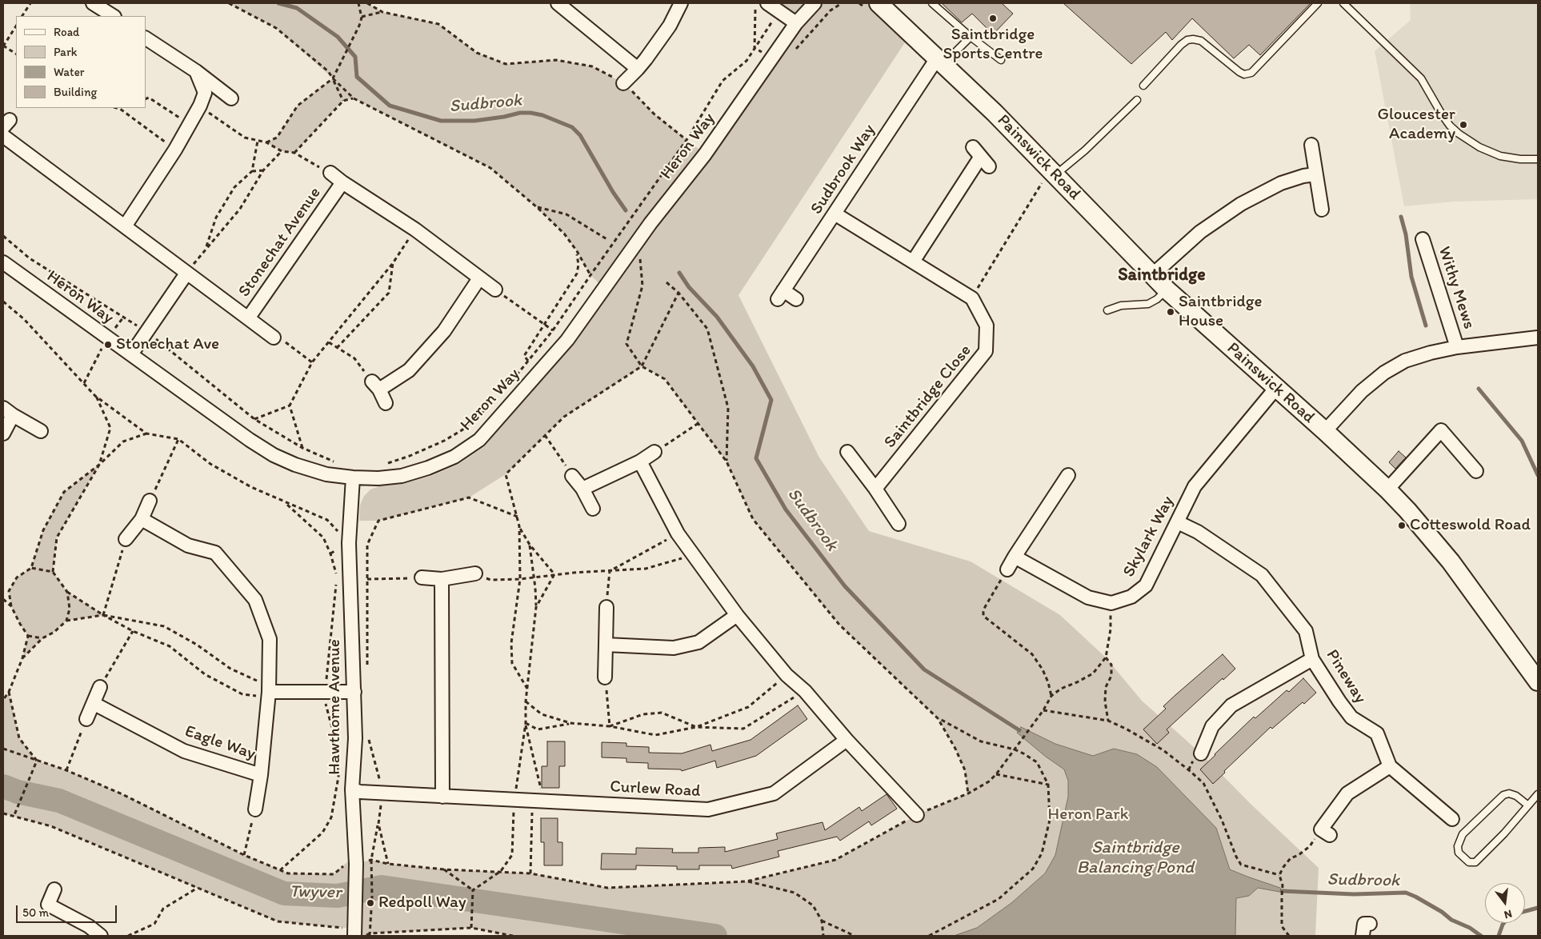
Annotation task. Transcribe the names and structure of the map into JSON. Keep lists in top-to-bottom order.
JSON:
{
  "streets": {
    "main road": ["Painswick Road"],
    "street": [
      "Heron Way",
      "Sudbrook Way",
      "Stonechat Avenue",
      "Withy Mews",
      "Saintbridge Close",
      "Skylark Way",
      "Pineway",
      "Hawthorne Avenue",
      "Eagle Way",
      "Curlew Road"
    ]
  },
  "crossings": [
    ["Heron Way", "Hawthorne Avenue"],
    ["Painswick Road", "Sudbrook Way"],
    ["Painswick Road", "Skylark Way"],
    ["Skylark Way", "Pineway"],
    ["Hawthorne Avenue", "Curlew Road"]
  ],
  "districts": ["Saintbridge"],
  "water": ["Sudbrook", "Saintbridge Balancing Pond", "Twyver"],
  "parks": ["Heron Park"],
  "places": [
    "Saintbridge Sports Centre",
    "Gloucester Academy",
    "Saintbridge House",
    "Stonechat Ave",
    "Cotteswold Road",
    "Redpoll Way"
  ],
  "legend": [
    "Road",
    "Park",
    "Water",
    "Building"
  ],
  "scale_bar": "50 m",
  "north": "bottom"
}
